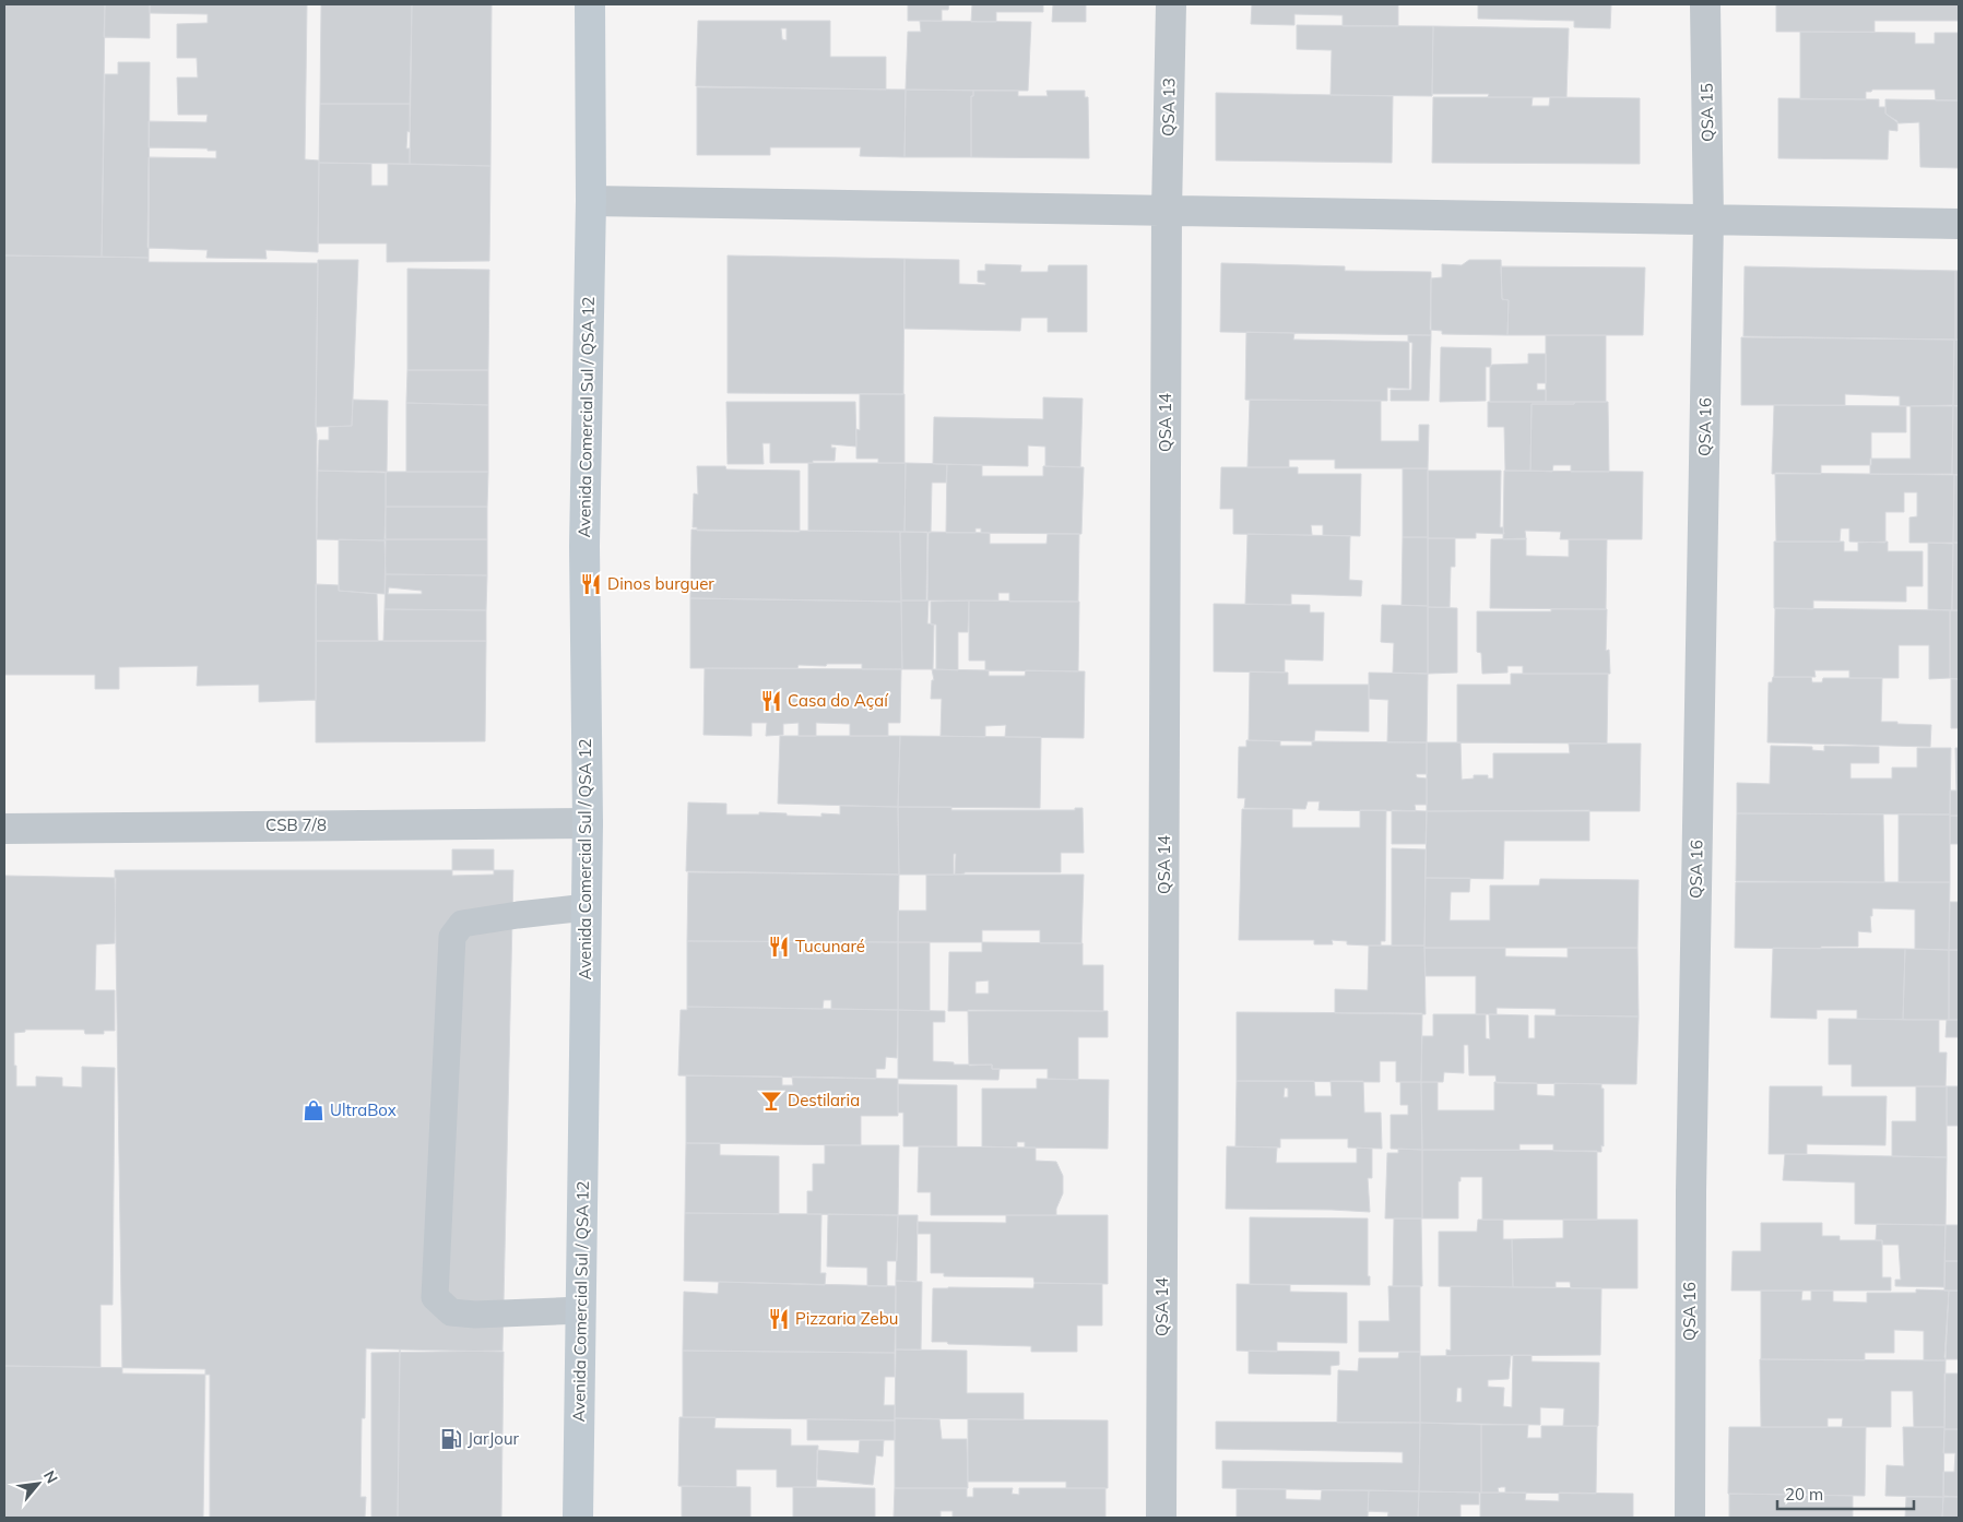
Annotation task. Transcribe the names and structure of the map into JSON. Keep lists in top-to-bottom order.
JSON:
{
  "streets": {
    "main road": ["Avenida Comercial Sul / QSA 12"],
    "street": [
      "QSA 13",
      "QSA 15",
      "QSA 14",
      "QSA 16",
      "CSB 7/8"
    ]
  },
  "crossings": [
    ["QSA 13", "QSA 14"],
    ["QSA 15", "QSA 16"],
    ["Avenida Comercial Sul / QSA 12", "CSB 7/8"]
  ],
  "places": {
    "restaurant": [
      "Dinos burguer",
      "Casa do Açaí",
      "Tucunaré",
      "Pizzaria Zebu"
    ],
    "bar": ["Destilaria"],
    "shop": ["UltraBox"],
    "fuel station": ["JarJour"]
  },
  "scale_bar": "20 m",
  "north": "top right"
}
